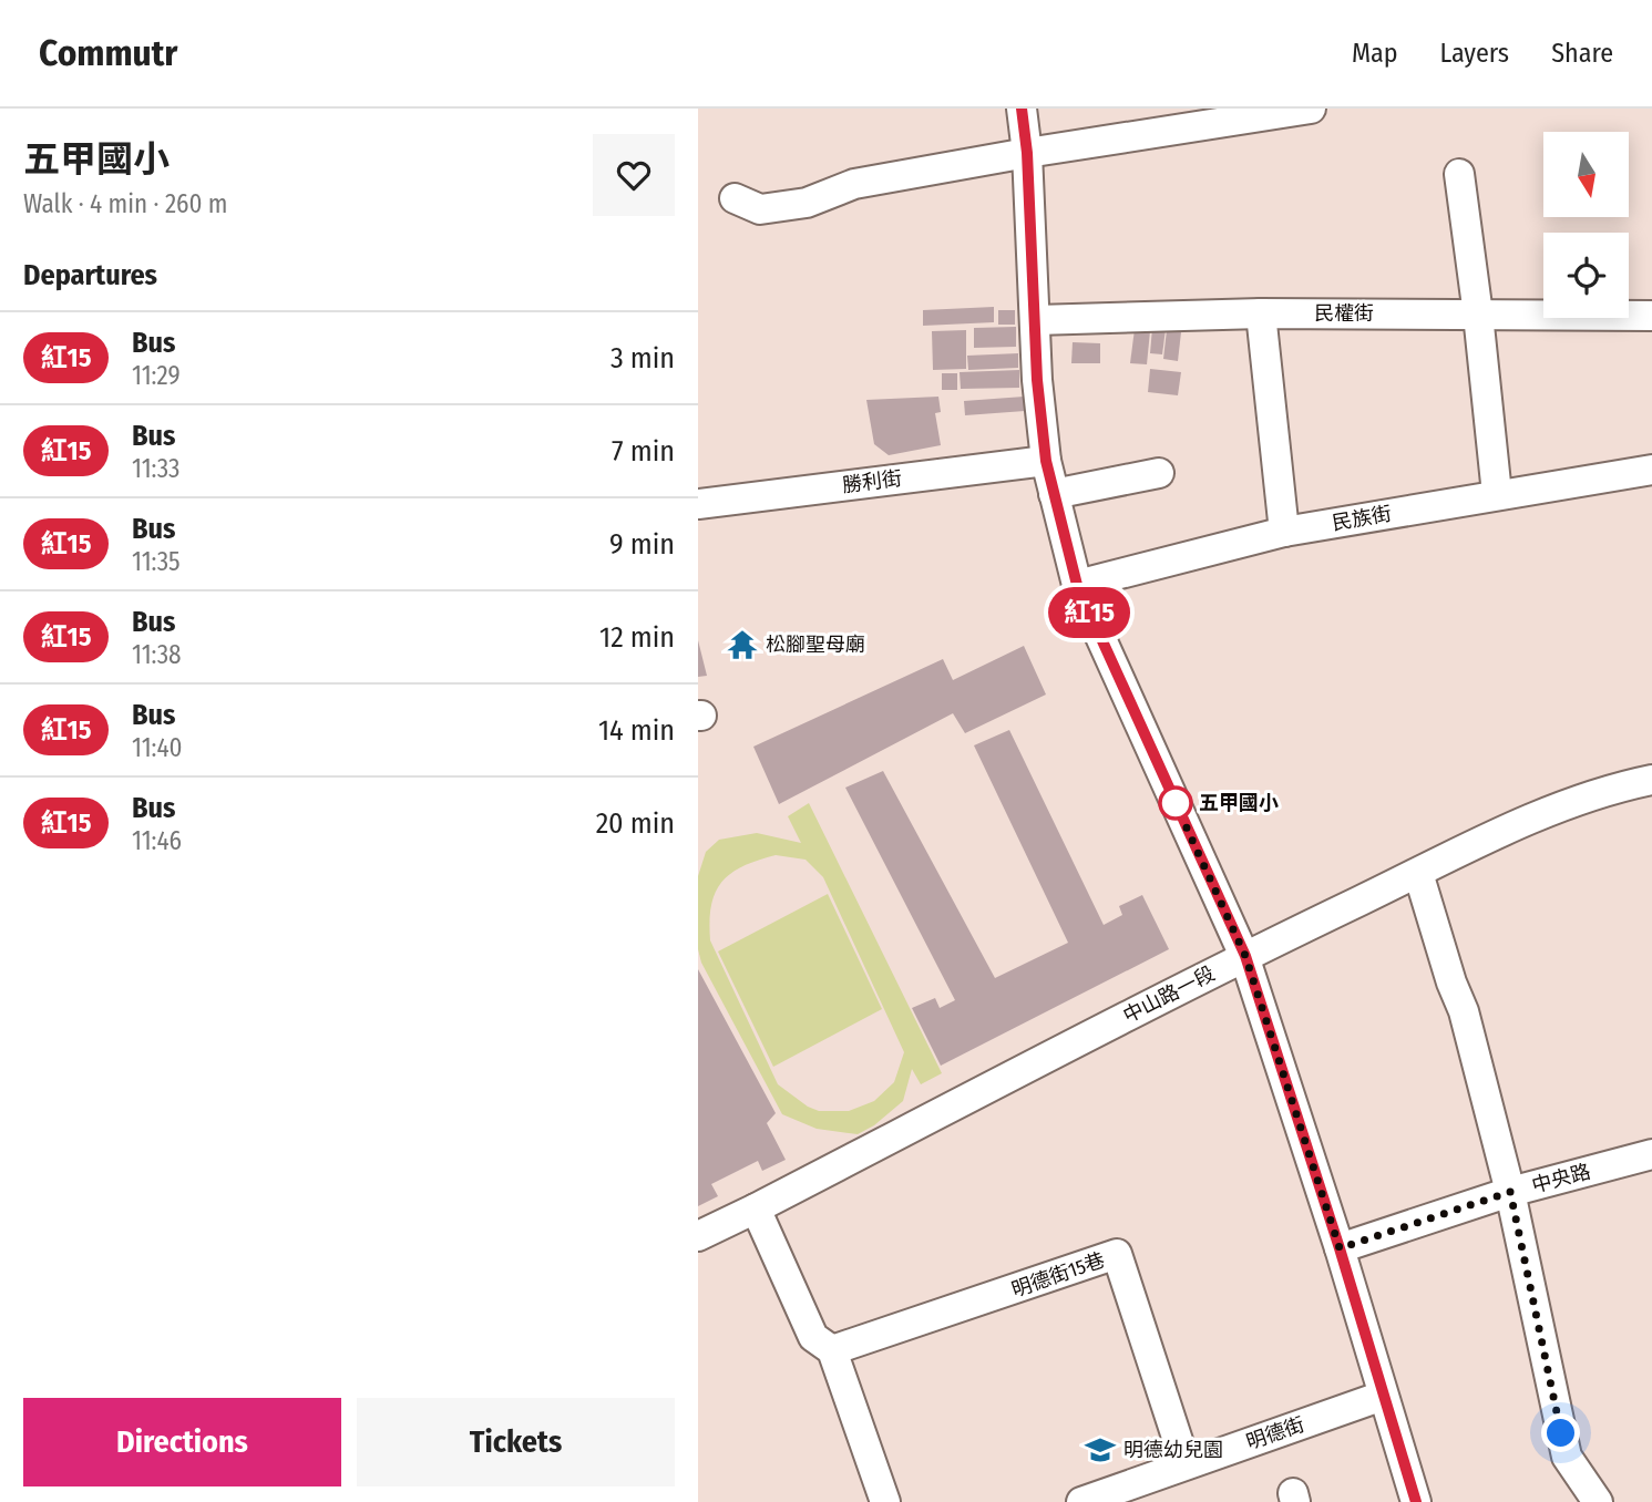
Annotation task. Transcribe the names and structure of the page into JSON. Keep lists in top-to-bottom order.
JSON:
{
  "streets": {
    "street": [
      "民權街",
      "勝利街",
      "民族街",
      "中山路一段",
      "中央路",
      "明德街15巷",
      "明德街"
    ]
  },
  "crossings": [
    ["明德街15巷", "明德街"]
  ],
  "places": {
    "temple": ["松腳聖母廟"],
    "other": ["五甲國小"],
    "school or university": ["明德幼兒園"]
  },
  "lines": ["bus line 紅15"],
  "north": "bottom",
  "page": {
    "header": "Commutr",
    "nav": ["Map", "Layers", "Share"],
    "heading": [
      ["五甲國小", "Walk · 4 min · 260 m"],
      "Departures"
    ],
    "on_map": "紅15",
    "list": [
      {
        "mark": "紅15",
        "name": "Bus",
        "note": "11:29",
        "value": "3 min"
      },
      {
        "mark": "紅15",
        "name": "Bus",
        "note": "11:33",
        "value": "7 min"
      },
      {
        "mark": "紅15",
        "name": "Bus",
        "note": "11:35",
        "value": "9 min"
      },
      {
        "mark": "紅15",
        "name": "Bus",
        "note": "11:38",
        "value": "12 min"
      },
      {
        "mark": "紅15",
        "name": "Bus",
        "note": "11:40",
        "value": "14 min"
      },
      {
        "mark": "紅15",
        "name": "Bus",
        "note": "11:46",
        "value": "20 min"
      }
    ],
    "buttons": ["Directions", "Tickets"]
  }
}
